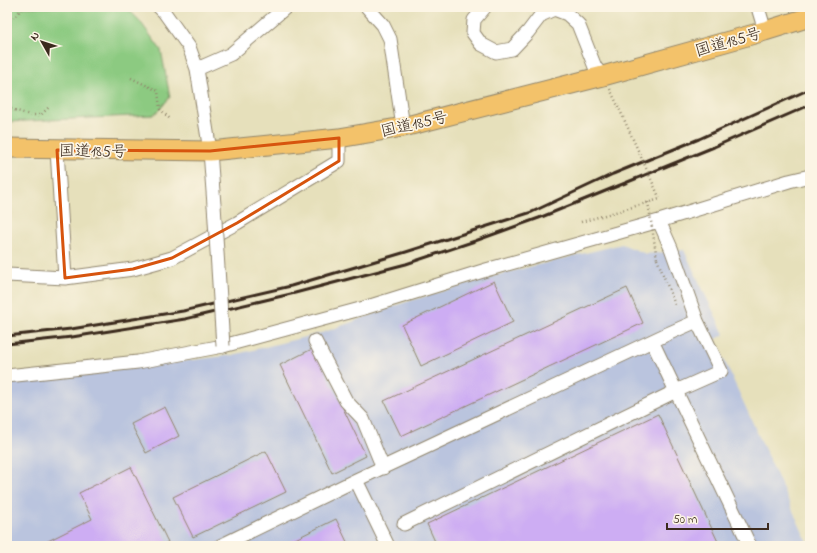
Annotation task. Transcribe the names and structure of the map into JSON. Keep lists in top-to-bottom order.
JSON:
{
  "streets": {
    "highway": ["国道185号"]
  },
  "scale_bar": "50 m",
  "north": "top left"
}
